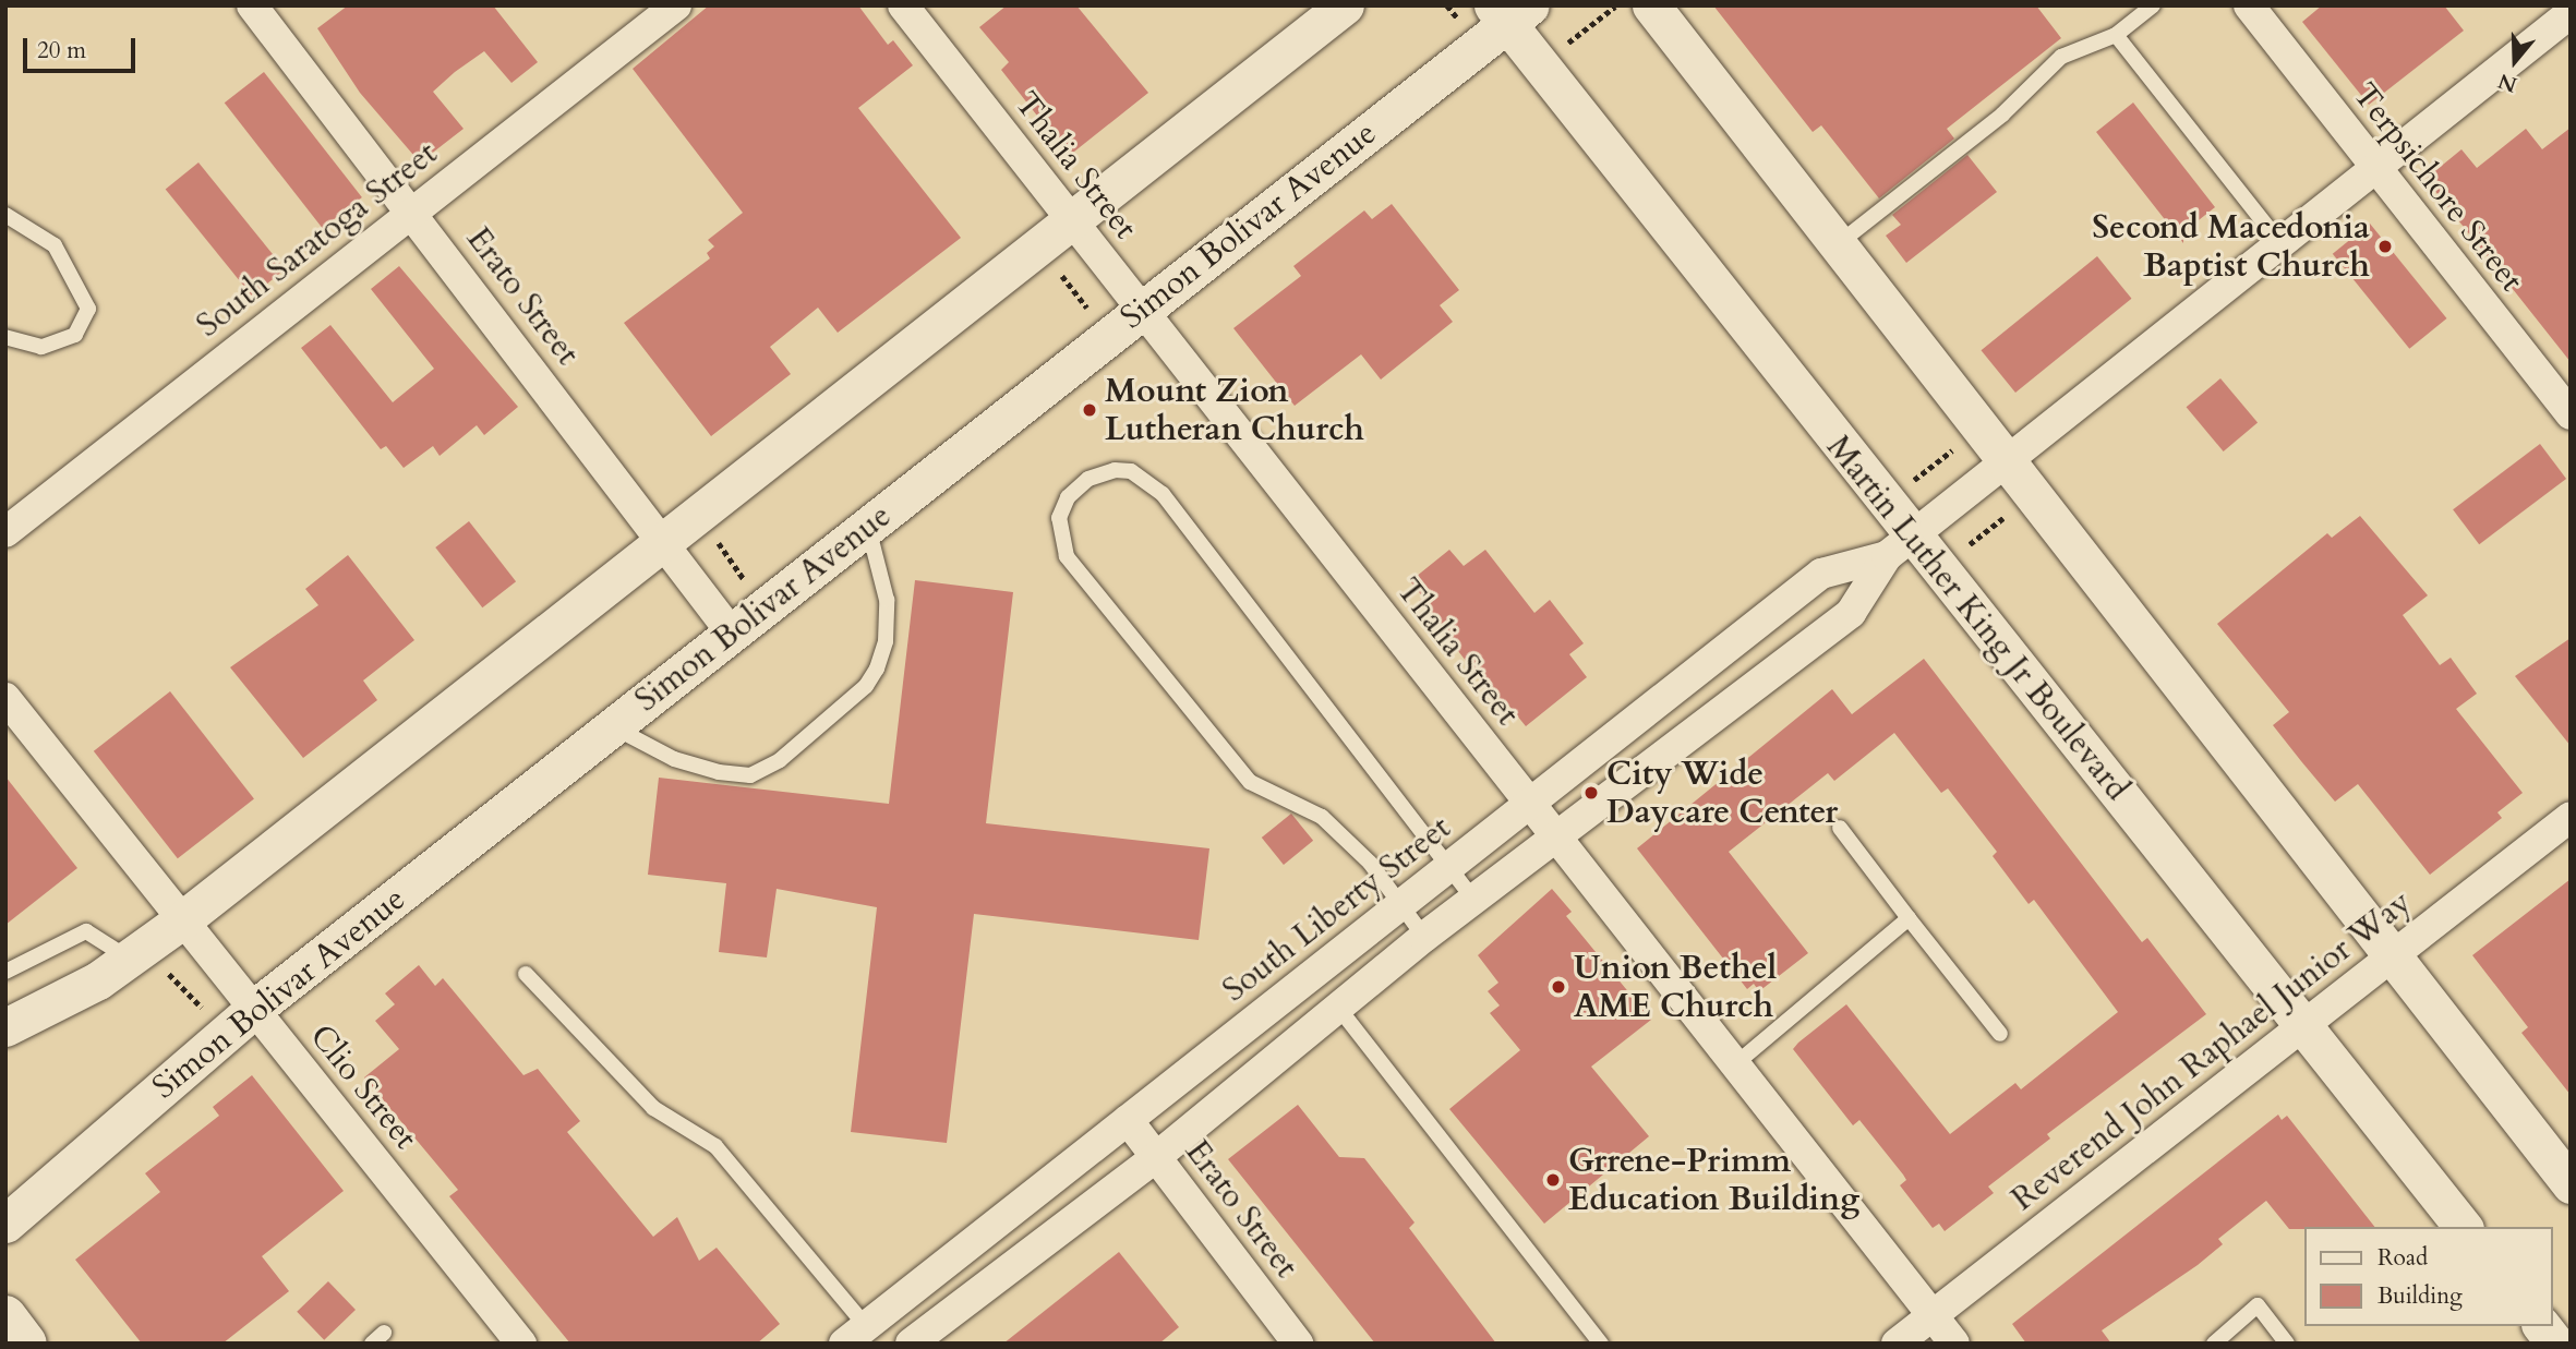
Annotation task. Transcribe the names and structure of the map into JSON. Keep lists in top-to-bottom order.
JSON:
{
  "streets": {
    "street": [
      "Thalia Street",
      "Terpsichore Street",
      "Simon Bolivar Avenue",
      "South Saratoga Street",
      "Erato Street",
      "Martin Luther King Jr Boulevard",
      "South Liberty Street",
      "Reverend John Raphael Junior Way",
      "Clio Street"
    ]
  },
  "crossings": [
    ["Thalia Street", "Simon Bolivar Avenue"],
    ["Thalia Street", "South Liberty Street"],
    ["Thalia Street", "Reverend John Raphael Junior Way"],
    ["Terpsichore Street", "South Liberty Street"],
    ["Simon Bolivar Avenue", "Erato Street"],
    ["Simon Bolivar Avenue", "Martin Luther King Jr Boulevard"],
    ["Simon Bolivar Avenue", "Clio Street"],
    ["South Saratoga Street", "Erato Street"],
    ["Erato Street", "South Liberty Street"],
    ["Martin Luther King Jr Boulevard", "South Liberty Street"],
    ["Martin Luther King Jr Boulevard", "Reverend John Raphael Junior Way"]
  ],
  "places": [
    "Second Macedonia Baptist Church",
    "Mount Zion Lutheran Church",
    "City Wide Daycare Center",
    "Union Bethel AME Church",
    "Grrene-Primm Education Building"
  ],
  "legend": ["Road", "Building"],
  "scale_bar": "20 m",
  "north": "bottom"
}
